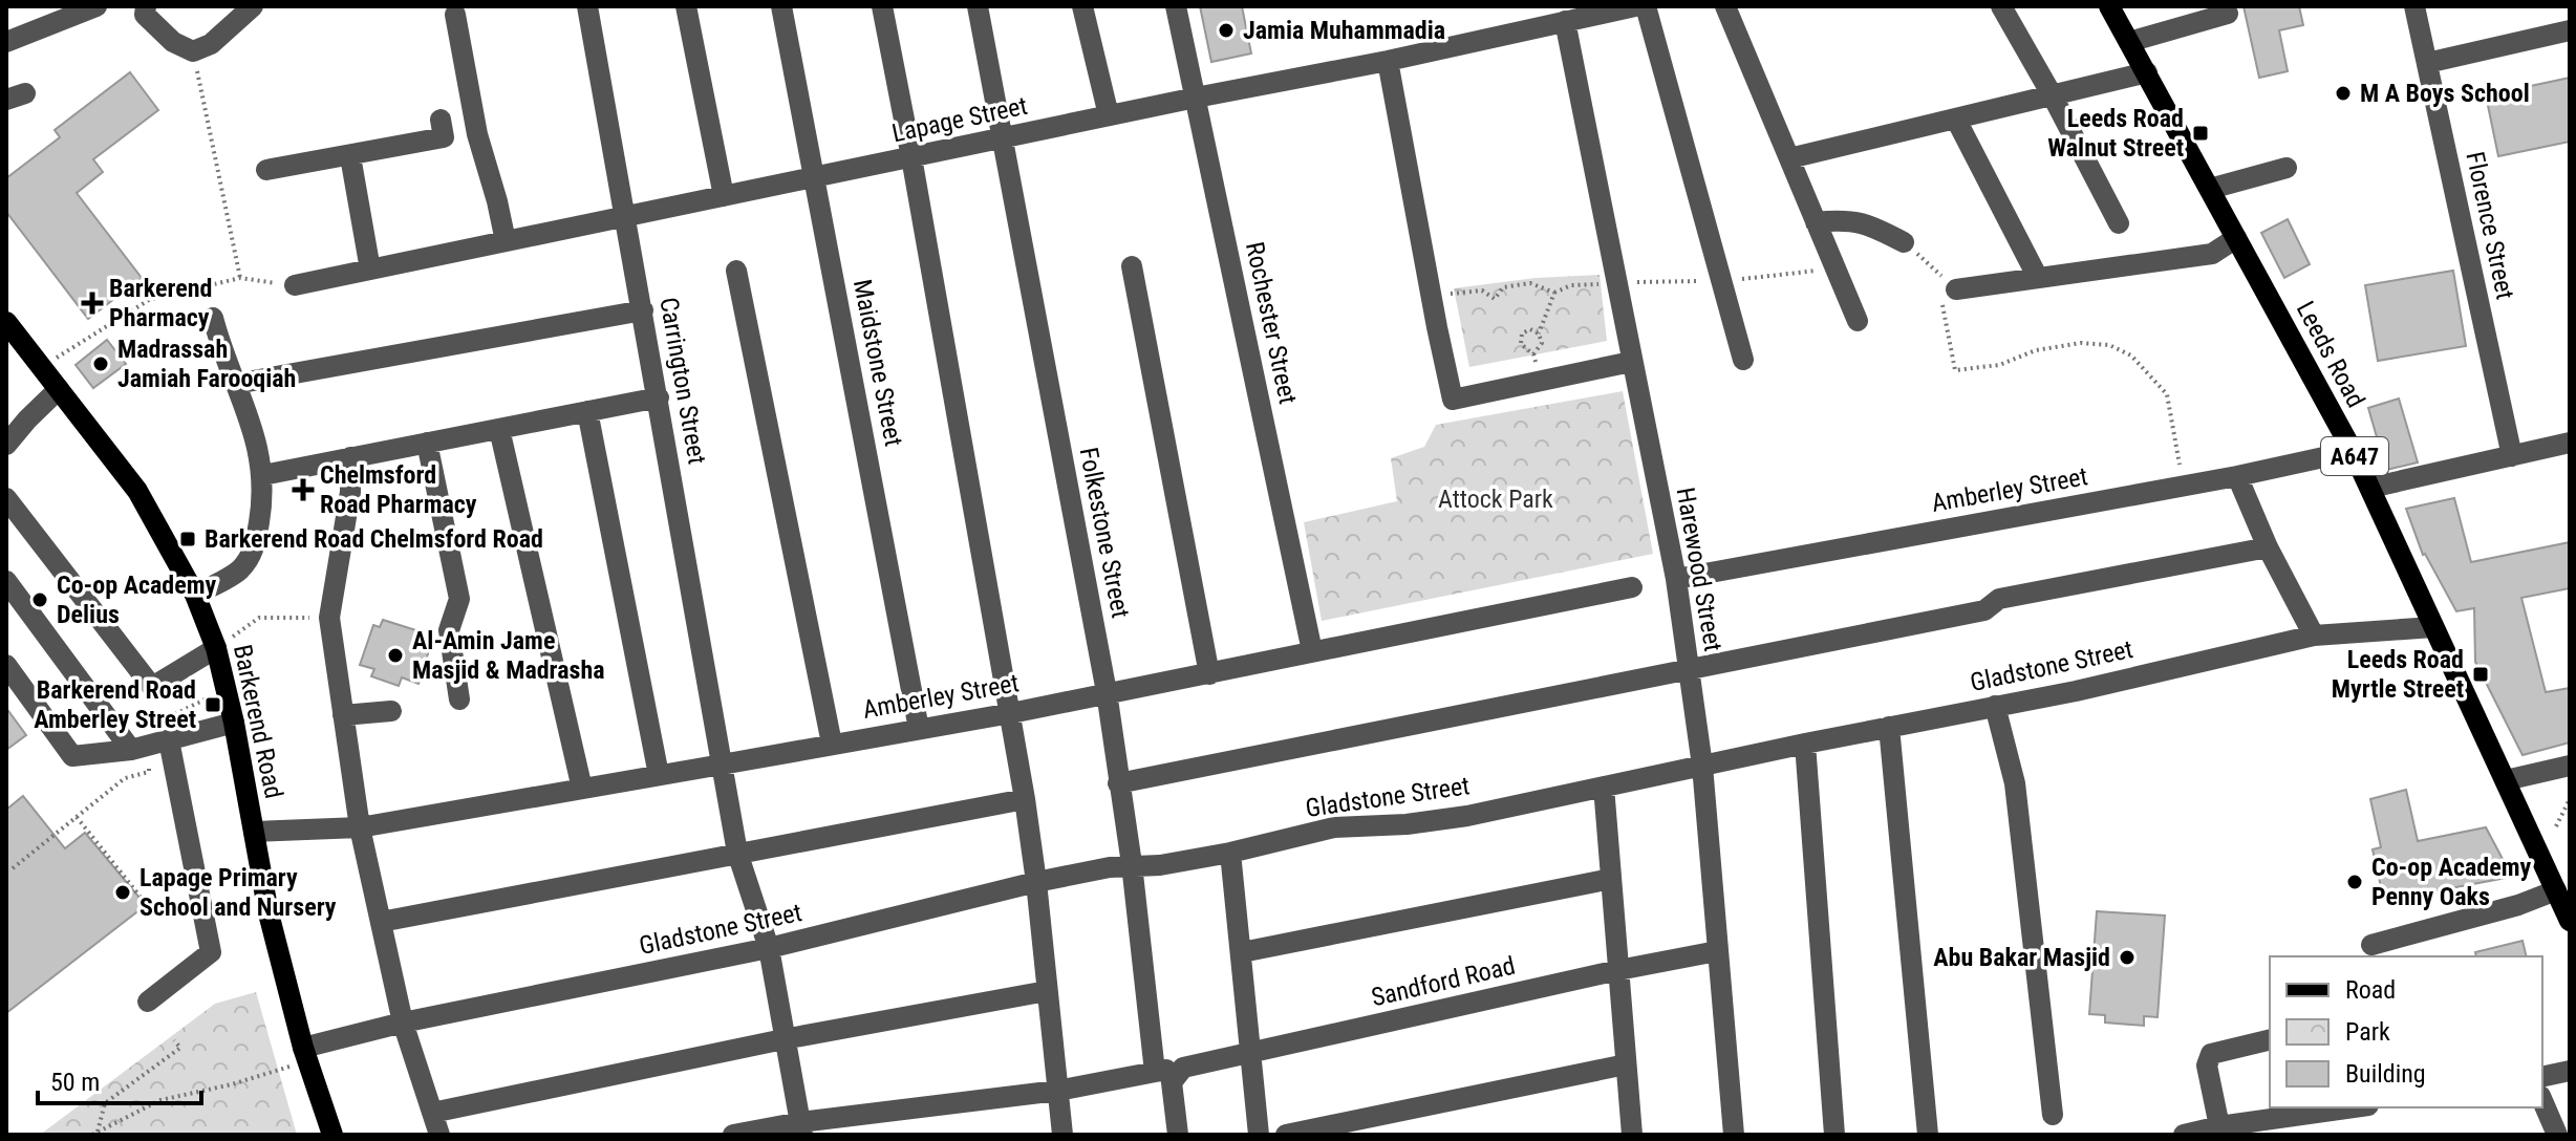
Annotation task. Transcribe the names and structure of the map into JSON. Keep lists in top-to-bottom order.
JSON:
{
  "streets": {
    "main road": ["Leeds Road", "A647", "Barkerend Road"],
    "street": [
      "Lapage Street",
      "Florence Street",
      "Rochester Street",
      "Maidstone Street",
      "Carrington Street",
      "Amberley Street",
      "Folkestone Street",
      "Harewood Street",
      "Gladstone Street",
      "Sandford Road"
    ]
  },
  "crossings": [
    ["Lapage Street", "Rochester Street"],
    ["Lapage Street", "Maidstone Street"],
    ["Lapage Street", "Carrington Street"],
    ["Lapage Street", "Folkestone Street"],
    ["Lapage Street", "Harewood Street"],
    ["Rochester Street", "Amberley Street"],
    ["Leeds Road", "Amberley Street"],
    ["Leeds Road", "Gladstone Street"],
    ["Maidstone Street", "Amberley Street"],
    ["Carrington Street", "Amberley Street"],
    ["Carrington Street", "Gladstone Street"],
    ["Carrington Street", "Sandford Road"],
    ["Amberley Street", "Folkestone Street"],
    ["Amberley Street", "Harewood Street"],
    ["Amberley Street", "Barkerend Road"],
    ["Folkestone Street", "Gladstone Street"],
    ["Folkestone Street", "Sandford Road"],
    ["Harewood Street", "Gladstone Street"],
    ["Harewood Street", "Sandford Road"],
    ["Gladstone Street", "Barkerend Road"]
  ],
  "parks": ["Attock Park"],
  "places": {
    "other": [
      "Jamia Muhammadia",
      "M A Boys School",
      "Madrassah Jamiah Farooqiah",
      "Co-op Academy Delius",
      "Al-Amin Jame Masjid & Madrasha",
      "Co-op Academy Penny Oaks",
      "Lapage Primary School and Nursery",
      "Abu Bakar Masjid"
    ],
    "transit": [
      "Leeds Road Walnut Street",
      "Barkerend Road Chelmsford Road",
      "Leeds Road Myrtle Street",
      "Barkerend Road Amberley Street"
    ],
    "health": ["Barkerend Pharmacy", "Chelmsford Road Pharmacy"]
  },
  "legend": ["Road", "Park", "Building"],
  "scale_bar": "50 m"
}
